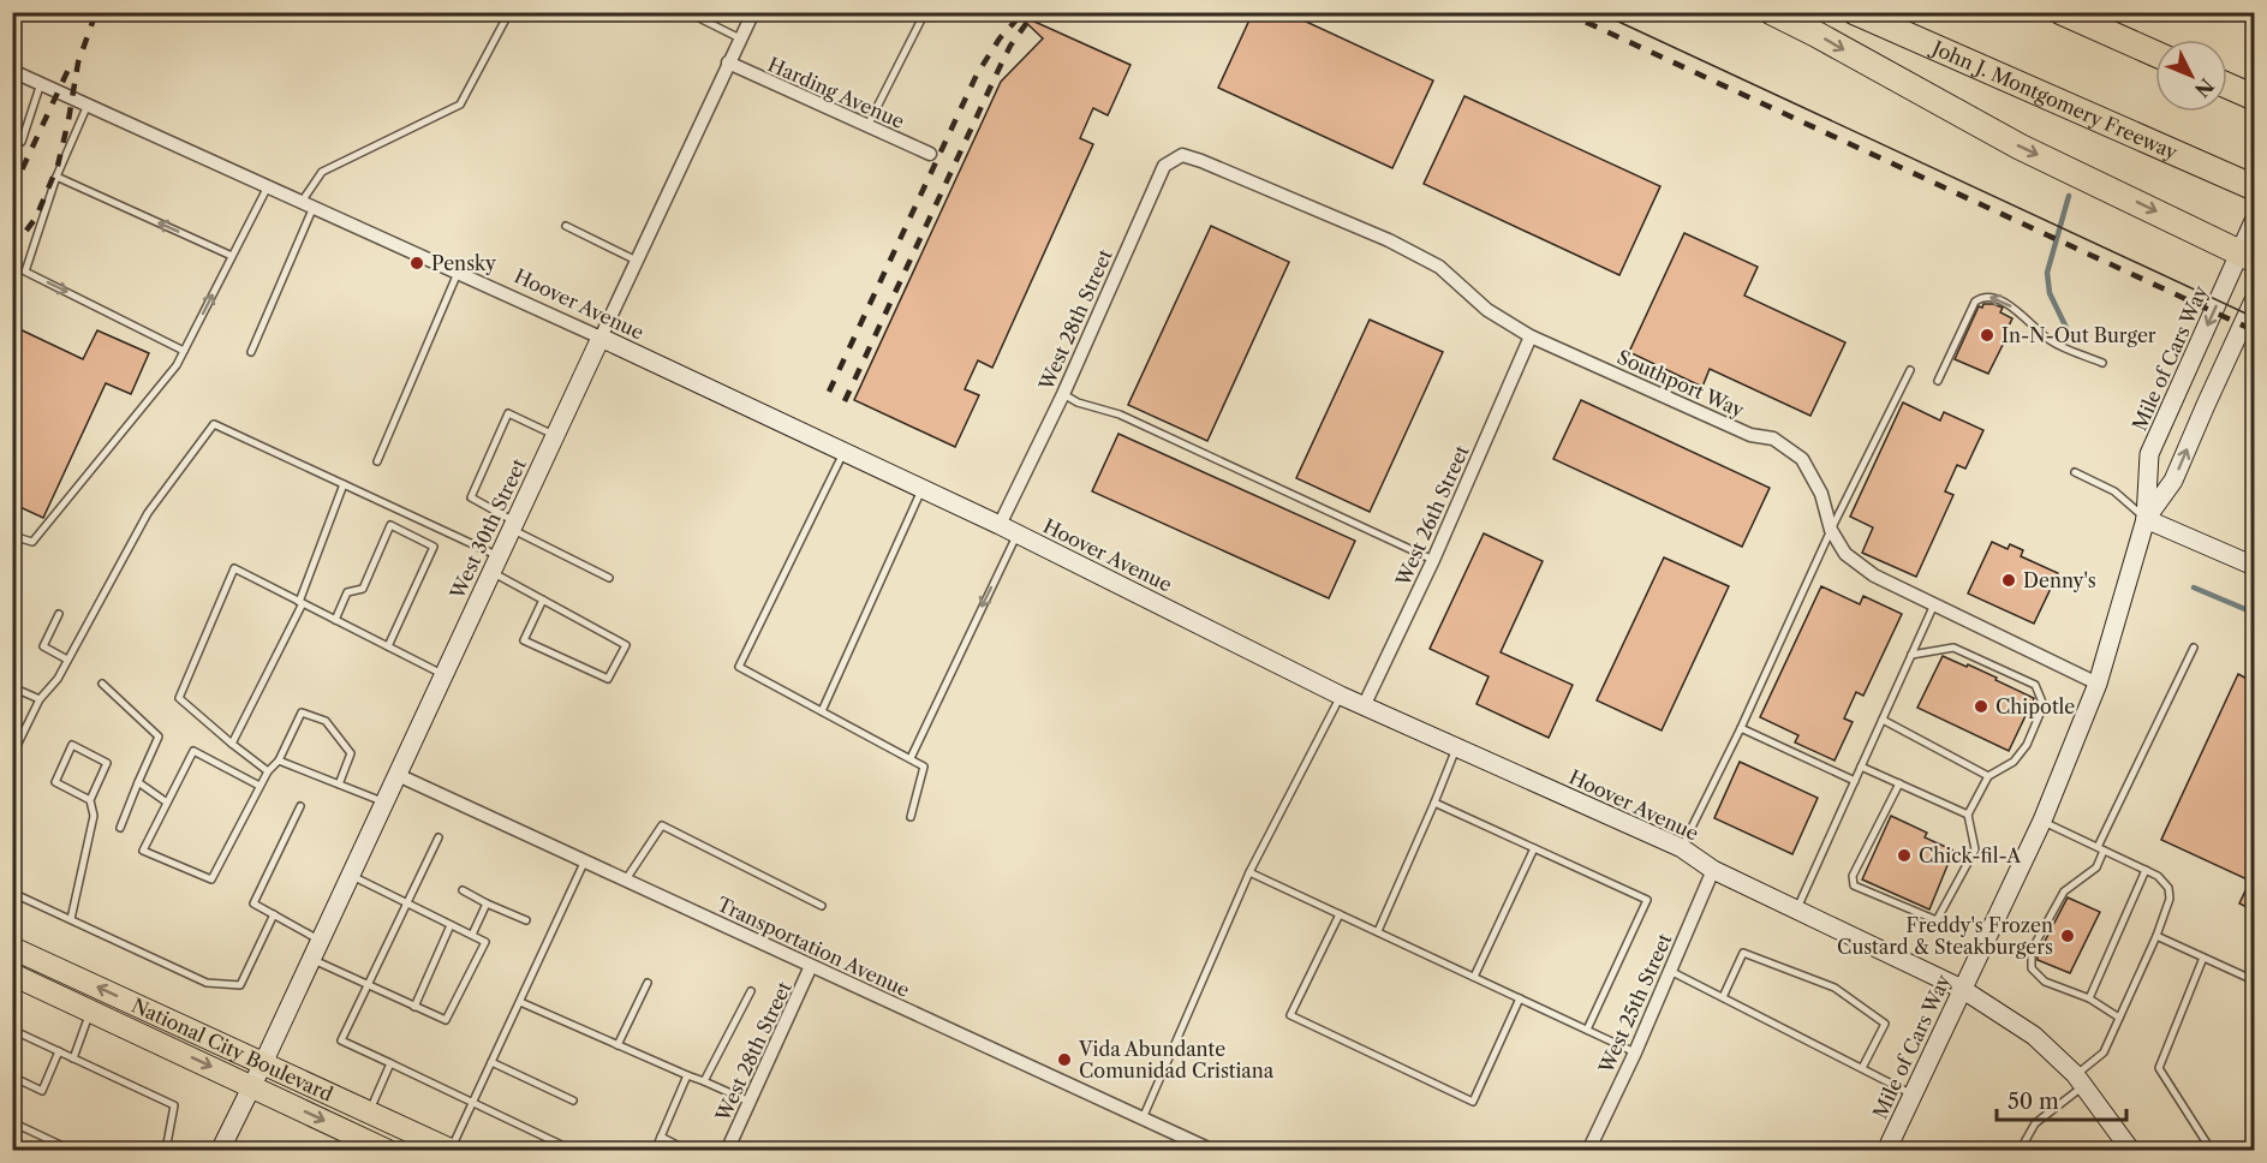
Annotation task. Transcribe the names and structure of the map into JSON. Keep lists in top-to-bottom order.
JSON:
{
  "streets": {
    "highway": ["John J. Montgomery Freeway"],
    "main road": ["National City Boulevard"],
    "street": [
      "Harding Avenue",
      "Hoover Avenue",
      "West 28th Street",
      "Mile of Cars Way",
      "Southport Way",
      "West 26th Street",
      "West 30th Street",
      "Transportation Avenue",
      "West 25th Street"
    ]
  },
  "crossings": [
    ["Harding Avenue", "West 30th Street"],
    ["Hoover Avenue", "West 28th Street"],
    ["Hoover Avenue", "Mile of Cars Way"],
    ["Hoover Avenue", "West 26th Street"],
    ["Hoover Avenue", "West 30th Street"],
    ["Hoover Avenue", "West 25th Street"],
    ["West 28th Street", "Southport Way"],
    ["West 28th Street", "Transportation Avenue"],
    ["Mile of Cars Way", "Southport Way"],
    ["Southport Way", "West 26th Street"],
    ["West 30th Street", "Transportation Avenue"],
    ["West 30th Street", "National City Boulevard"]
  ],
  "places": [
    "Pensky",
    "In-N-Out Burger",
    "Denny's",
    "Chipotle",
    "Chick-fil-A",
    "Freddy's Frozen Custard & Steakburgers",
    "Vida Abundante Comunidad Cristiana"
  ],
  "scale_bar": "50 m",
  "north": "bottom right"
}
